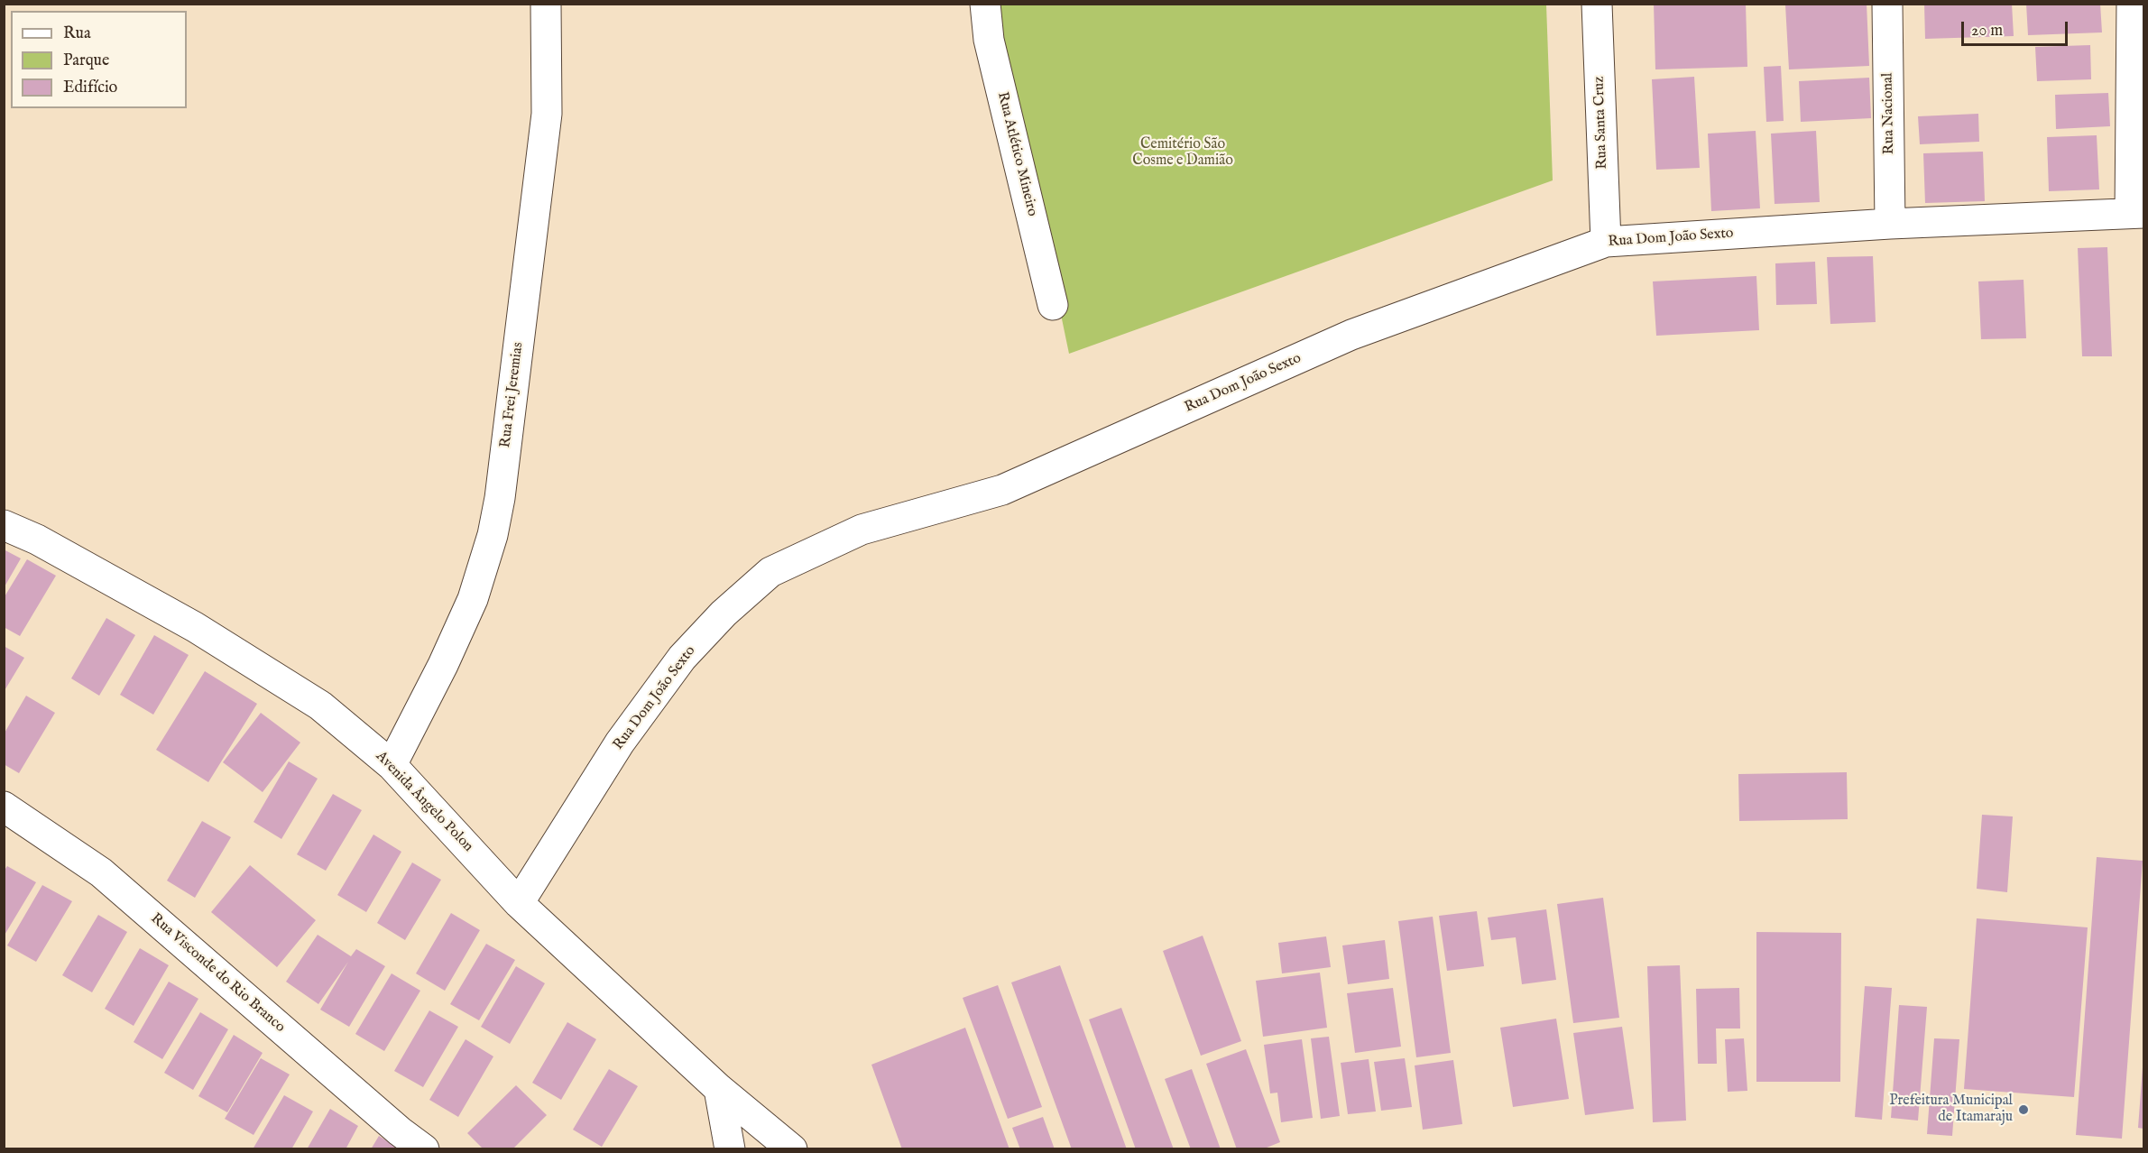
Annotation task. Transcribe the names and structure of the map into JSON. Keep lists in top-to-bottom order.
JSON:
{
  "streets": {
    "street": [
      "Rua Nacional",
      "Rua Santa Cruz",
      "Rua Atlético Mineiro",
      "Rua Dom João Sexto",
      "Rua Frei Jeremias",
      "Avenida Ângelo Polon",
      "Rua Visconde do Rio Branco"
    ]
  },
  "crossings": [
    ["Rua Nacional", "Rua Dom João Sexto"],
    ["Rua Santa Cruz", "Rua Dom João Sexto"],
    ["Rua Dom João Sexto", "Avenida Ângelo Polon"],
    ["Rua Frei Jeremias", "Avenida Ângelo Polon"]
  ],
  "parks": ["Cemitério São Cosme e Damião"],
  "places": ["Prefeitura Municipal de Itamaraju"],
  "legend": ["Rua", "Parque", "Edifício"],
  "scale_bar": "20 m"
}
